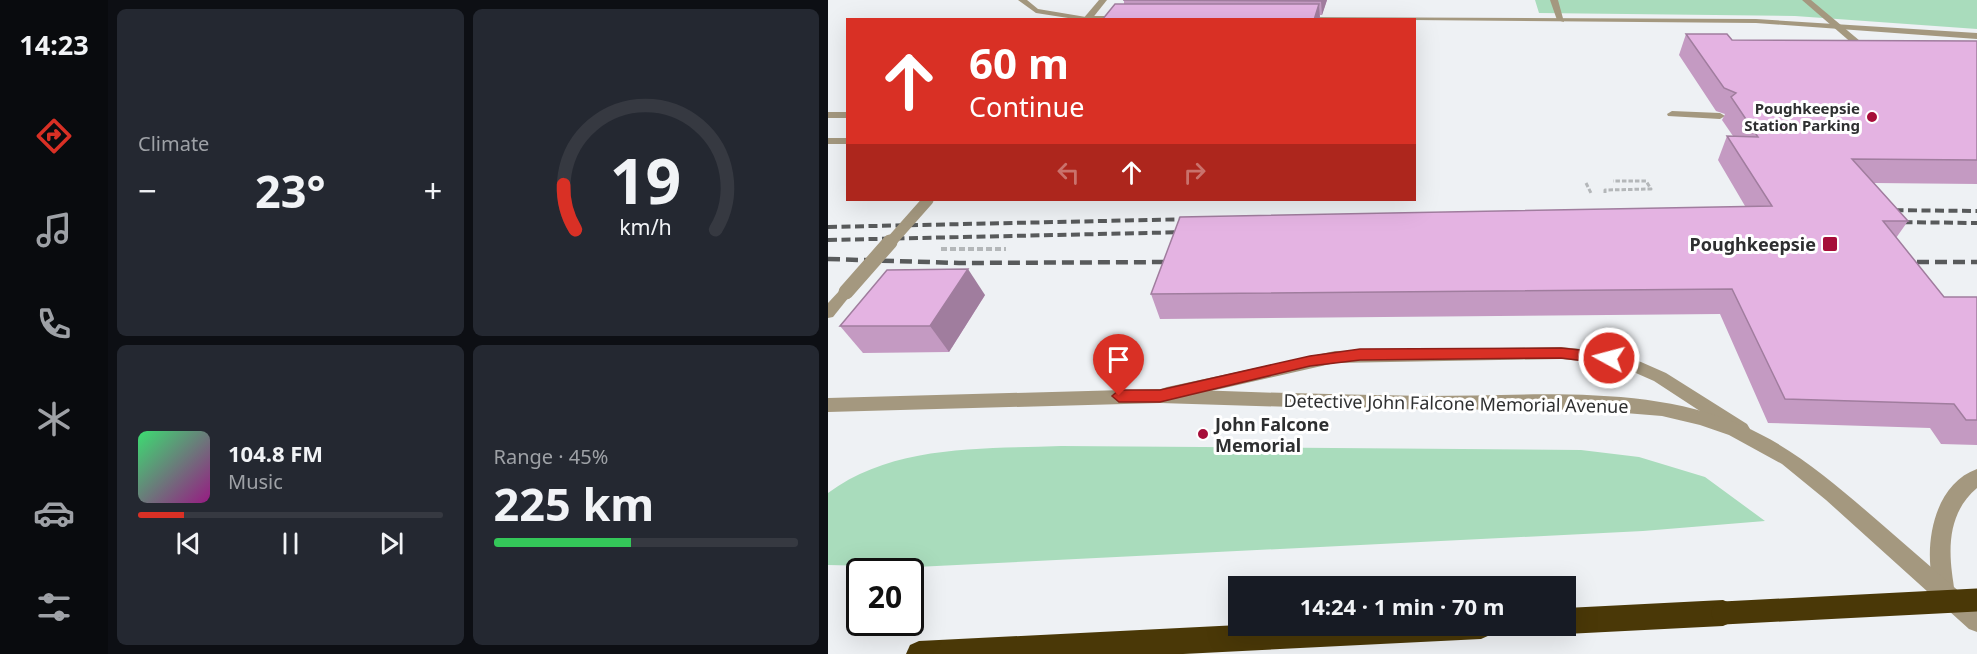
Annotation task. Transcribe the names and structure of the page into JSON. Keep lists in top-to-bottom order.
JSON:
{
  "streets": {
    "street": ["Detective John Falcone Memorial Avenue"]
  },
  "places": {
    "other": ["Poughkeepsie Station Parking", "John Falcone Memorial"],
    "transit": ["Poughkeepsie"]
  },
  "page": {
    "tabs": "14:23",
    "tile": [
      "Climate",
      ["Range · 45%", "225 km"]
    ],
    "turn": ["60 m", "Continue"],
    "heat": ["−", "23°", "+"],
    "song": ["104.8 FM", "Music"],
    "limit": "20",
    "trip": "14:24 · 1 min · 70 m",
    "gauge": ["19", "km/h"]
  }
}
